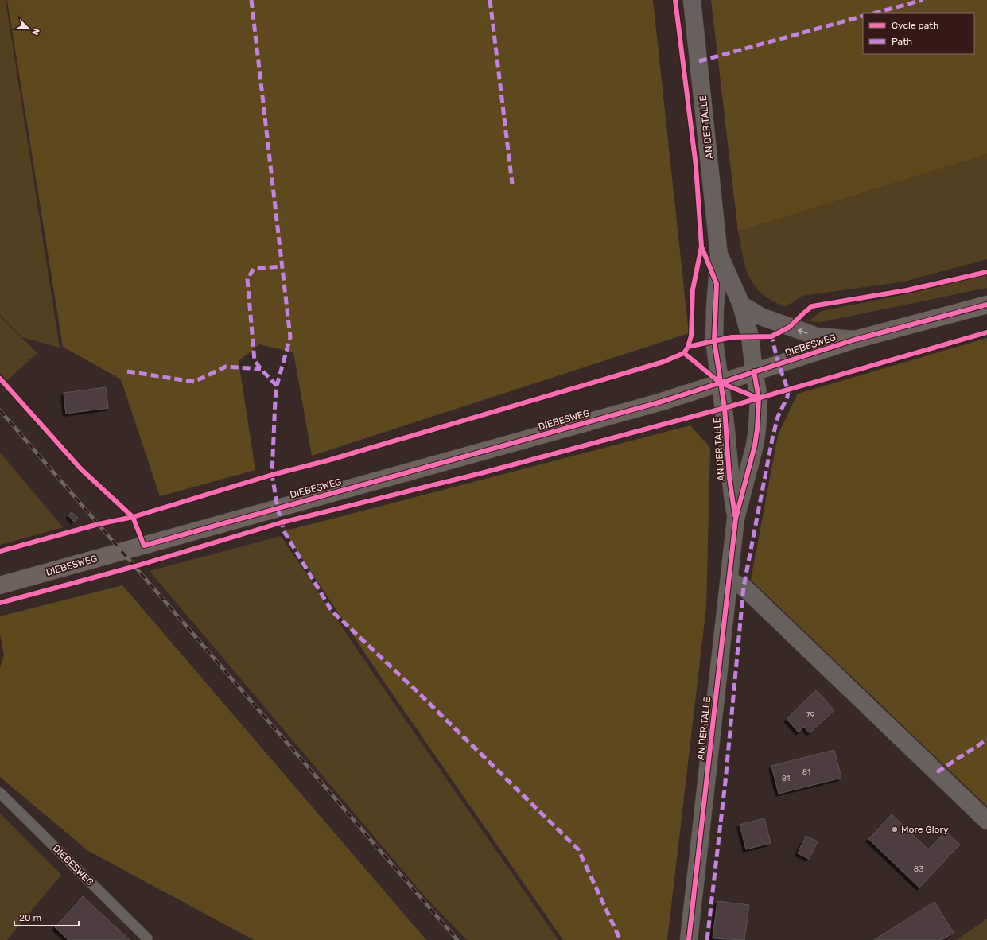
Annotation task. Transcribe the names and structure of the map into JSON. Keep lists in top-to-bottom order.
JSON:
{
  "streets": {
    "main road": ["DIEBESWEG"],
    "street": ["AN DER TALLE"]
  },
  "crossings": [
    ["AN DER TALLE", "DIEBESWEG"]
  ],
  "places": ["More Glory"],
  "house_numbers": [
    "79",
    "81",
    "81",
    "83"
  ],
  "legend": ["Cycle path", "Path"],
  "scale_bar": "20 m",
  "north": "bottom right"
}
